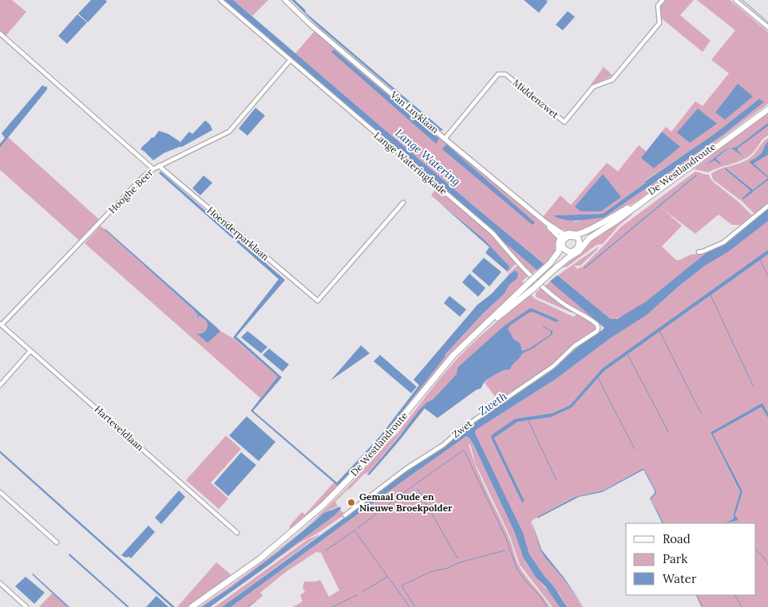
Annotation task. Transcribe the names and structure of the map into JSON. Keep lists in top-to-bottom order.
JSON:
{
  "streets": {
    "main road": ["De Westlandroute"],
    "street": [
      "Middenzwet",
      "Van Luyklaan",
      "Lange Wateringkade",
      "Hooghe Beer",
      "Hoenderparklaan",
      "Harteveldlaan",
      "Zwet"
    ]
  },
  "crossings": [
    ["Middenzwet", "Van Luyklaan"],
    ["Van Luyklaan", "De Westlandroute"],
    ["Lange Wateringkade", "Hooghe Beer"],
    ["Lange Wateringkade", "Zwet"],
    ["Hooghe Beer", "Hoenderparklaan"],
    ["Hooghe Beer", "Harteveldlaan"]
  ],
  "water": ["Lange Watering", "Zweth"],
  "places": ["Gemaal Oude en Nieuwe Broekpolder"],
  "legend": ["Road", "Park", "Water"]
}
